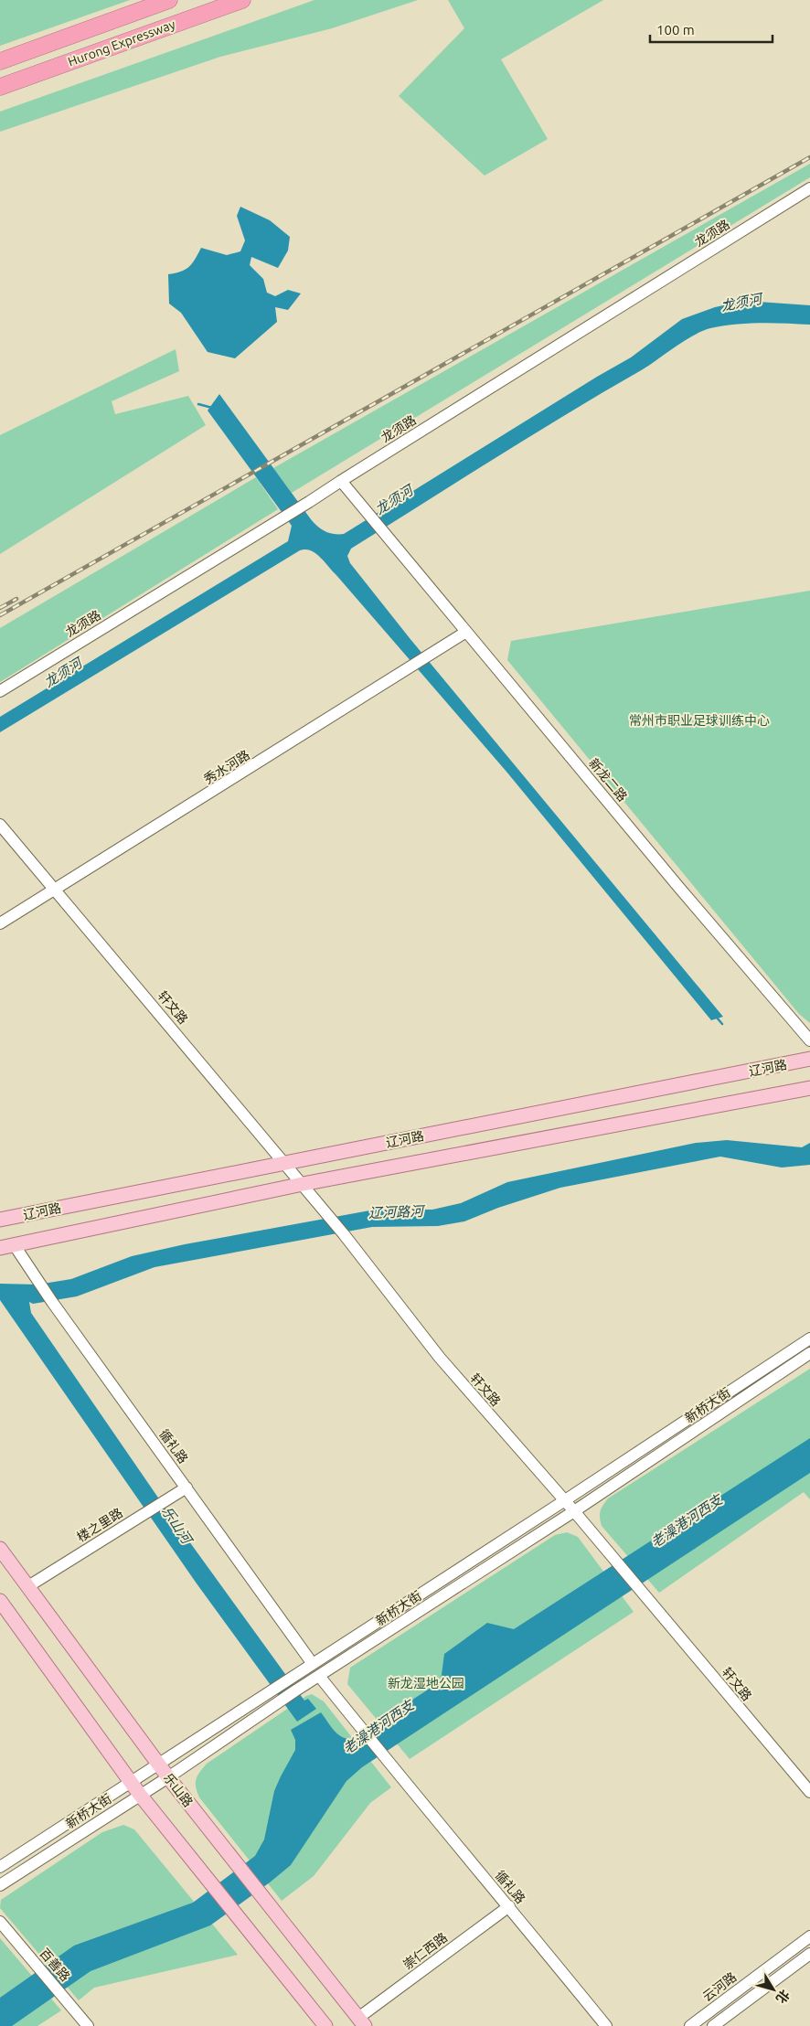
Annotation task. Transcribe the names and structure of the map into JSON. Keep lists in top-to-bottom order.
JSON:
{
  "streets": {
    "highway": ["Hurong Expressway"],
    "main road": ["辽河路", "乐山路"],
    "street": [
      "龙须路",
      "秀水河路",
      "新龙二路",
      "轩文路",
      "新桥大街",
      "循礼路",
      "楼之里路",
      "崇仁西路",
      "百善路",
      "云河路"
    ]
  },
  "crossings": [
    ["龙须路", "新龙二路"],
    ["秀水河路", "新龙二路"],
    ["秀水河路", "轩文路"],
    ["轩文路", "辽河路"],
    ["轩文路", "新桥大街"],
    ["辽河路", "循礼路"],
    ["新桥大街", "循礼路"],
    ["新桥大街", "乐山路"],
    ["循礼路", "楼之里路"],
    ["循礼路", "崇仁西路"],
    ["楼之里路", "乐山路"],
    ["乐山路", "崇仁西路"]
  ],
  "water": [
    "龙须河",
    "辽河路河",
    "老澡港河西支",
    "乐山河"
  ],
  "parks": ["常州市职业足球训练中心", "新龙湿地公园"],
  "scale_bar": "100 m",
  "north": "bottom right"
}
